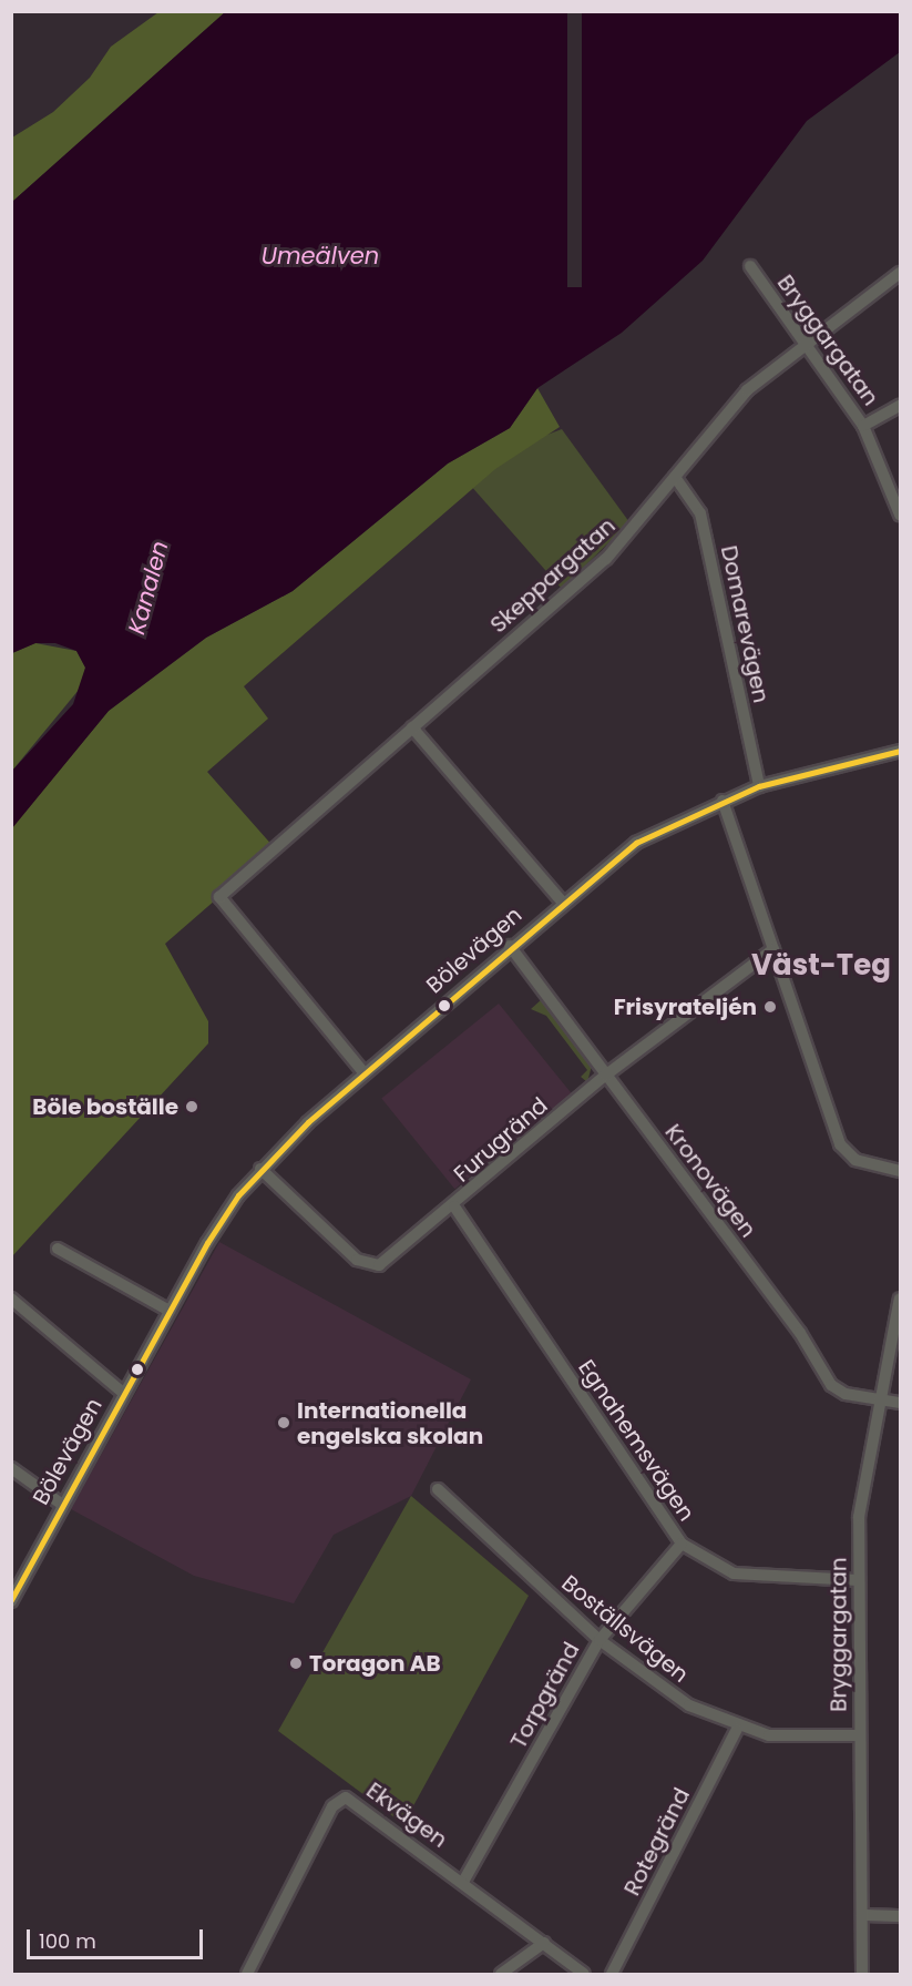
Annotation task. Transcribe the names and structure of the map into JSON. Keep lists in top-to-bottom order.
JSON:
{
  "streets": {
    "street": [
      "Bryggargatan",
      "Skeppargatan",
      "Domarevägen",
      "Bölevägen",
      "Furugränd",
      "Kronovägen",
      "Egnahemsvägen",
      "Boställsvägen",
      "Torpgränd",
      "Ekvägen",
      "Rotegränd"
    ]
  },
  "crossings": [
    ["Bryggargatan", "Skeppargatan"],
    ["Bryggargatan", "Kronovägen"],
    ["Bryggargatan", "Egnahemsvägen"],
    ["Bryggargatan", "Boställsvägen"],
    ["Skeppargatan", "Domarevägen"],
    ["Skeppargatan", "Bölevägen"],
    ["Domarevägen", "Bölevägen"],
    ["Bölevägen", "Furugränd"],
    ["Bölevägen", "Kronovägen"],
    ["Furugränd", "Kronovägen"],
    ["Furugränd", "Egnahemsvägen"],
    ["Egnahemsvägen", "Torpgränd"],
    ["Boställsvägen", "Torpgränd"],
    ["Boställsvägen", "Rotegränd"],
    ["Torpgränd", "Ekvägen"]
  ],
  "districts": ["Väst-Teg"],
  "water": ["Umeälven", "Kanalen"],
  "places": [
    "Frisyrateljén",
    "Böle boställe",
    "Internationella engelska skolan",
    "Toragon AB"
  ],
  "scale_bar": "100 m"
}
